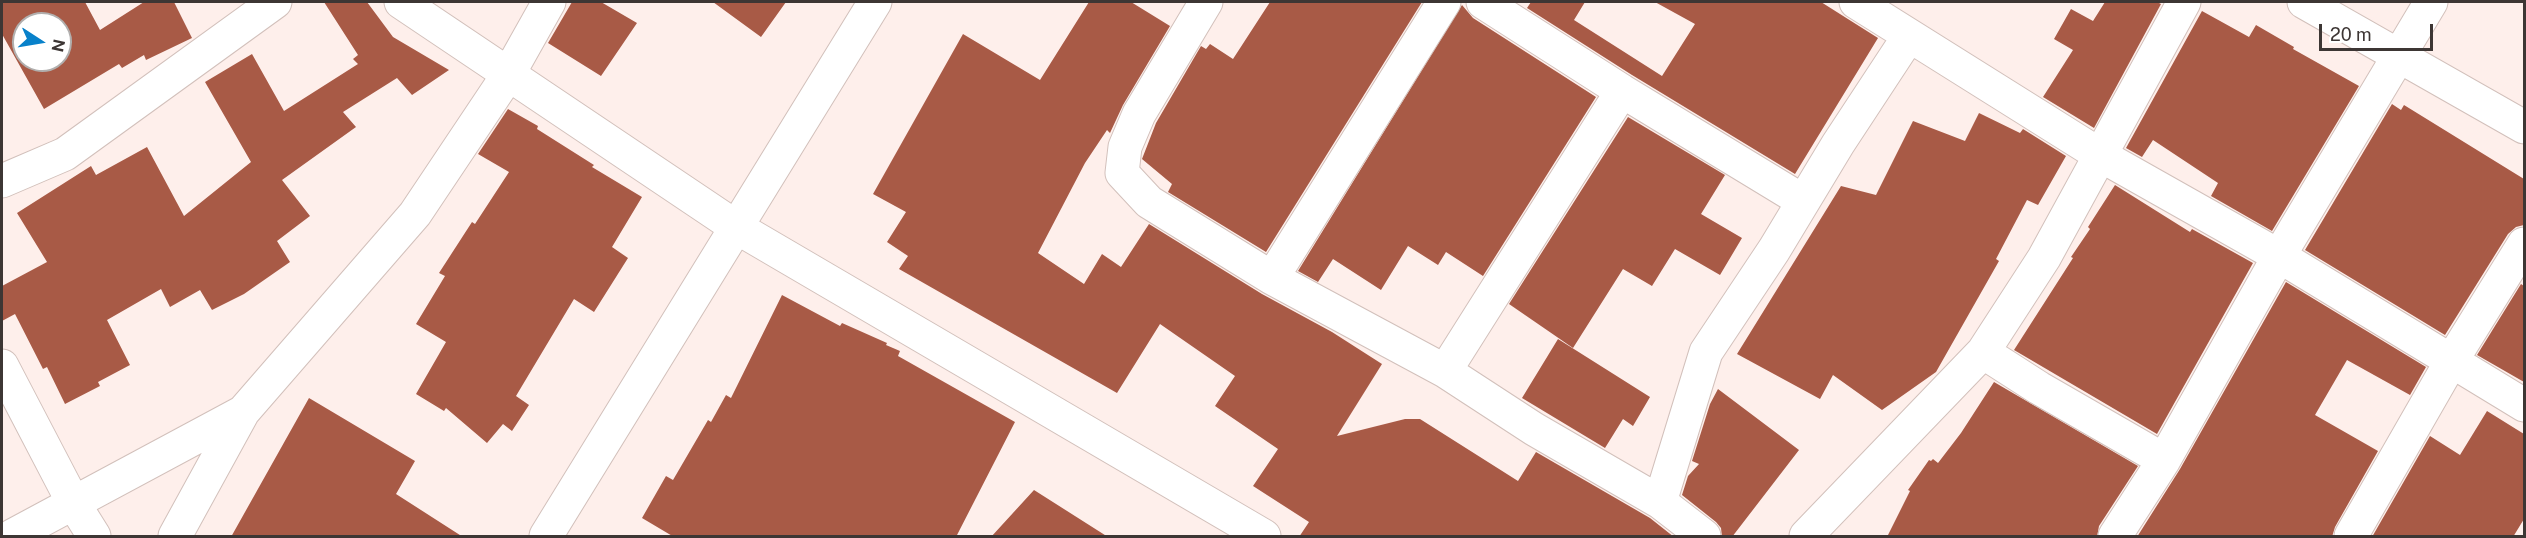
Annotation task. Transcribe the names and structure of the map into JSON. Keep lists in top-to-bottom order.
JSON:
{
  "scale_bar": "20 m",
  "north": "right"
}
